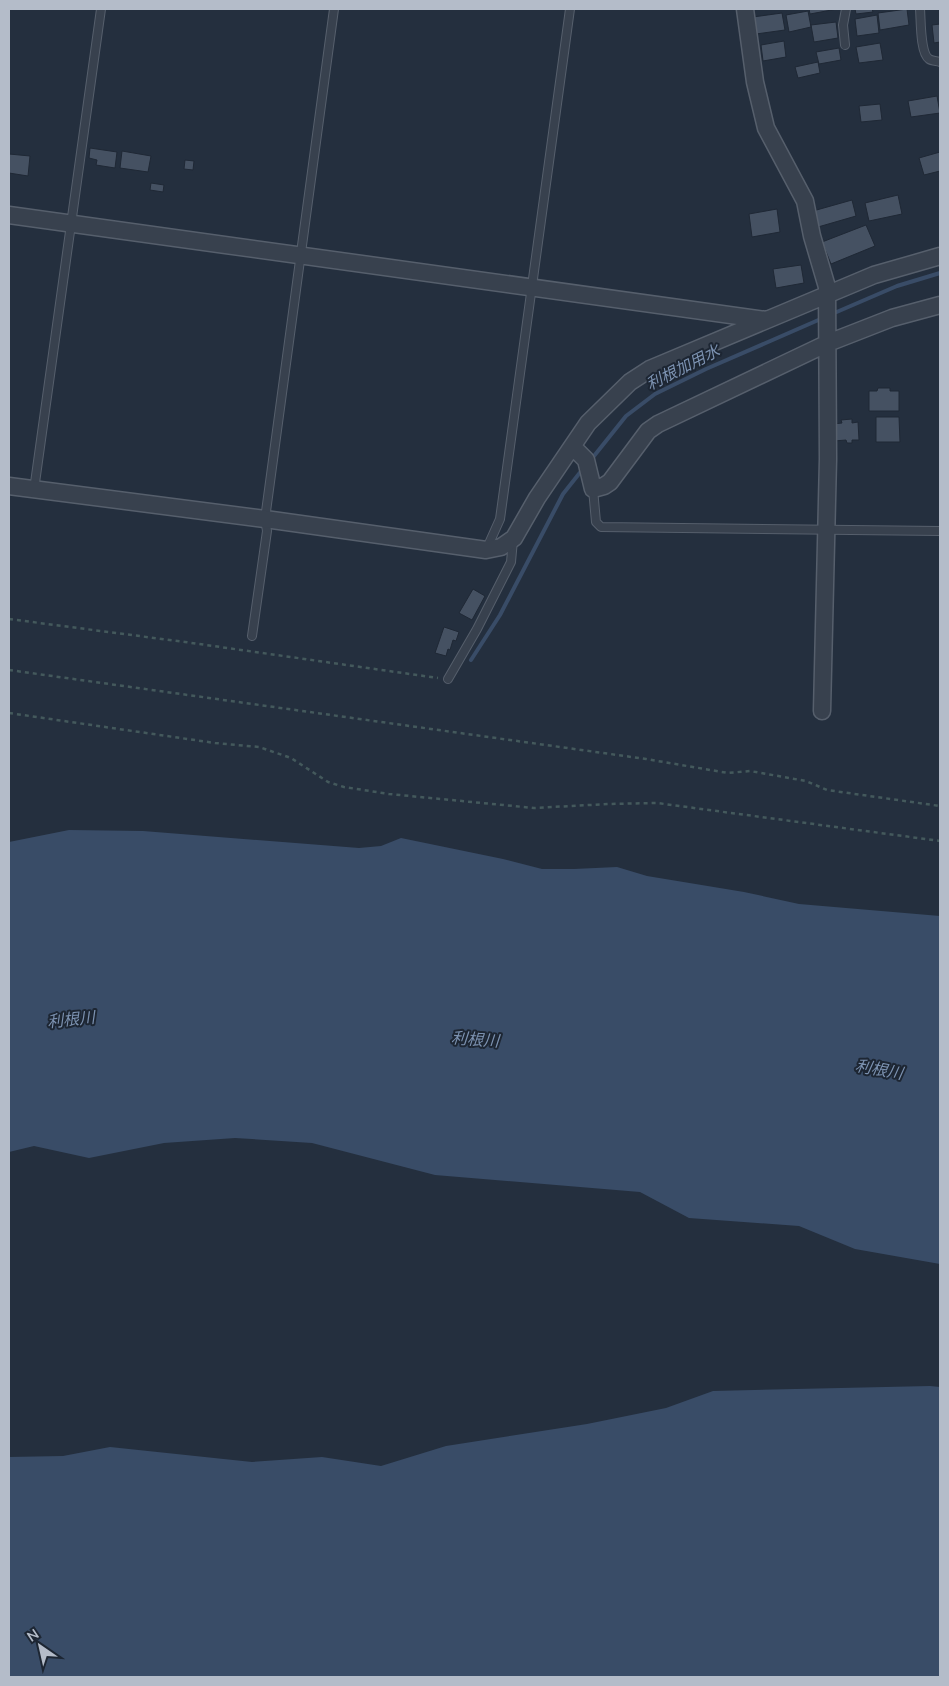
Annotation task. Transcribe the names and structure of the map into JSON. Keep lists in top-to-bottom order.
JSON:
{
  "water": ["利根加用水", "利根川"],
  "north": "top left"
}
